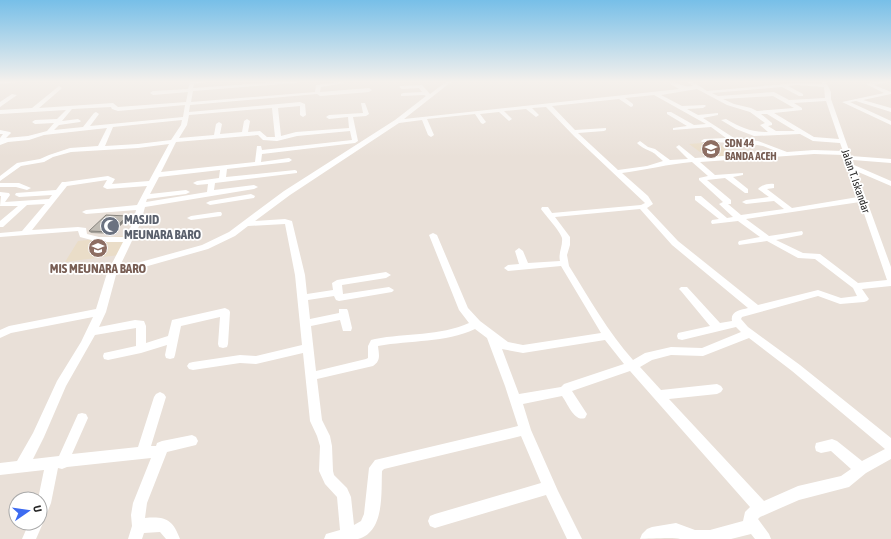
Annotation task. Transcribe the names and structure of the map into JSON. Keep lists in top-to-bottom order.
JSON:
{
  "streets": {
    "street": ["Jalan T. Iskandar"]
  },
  "places": {
    "school or university": ["SDN 44 BANDA ACEH", "MIS MEUNARA BARO"],
    "mosque": ["MASJID MEUNARA BARO"]
  },
  "north": "right"
}
